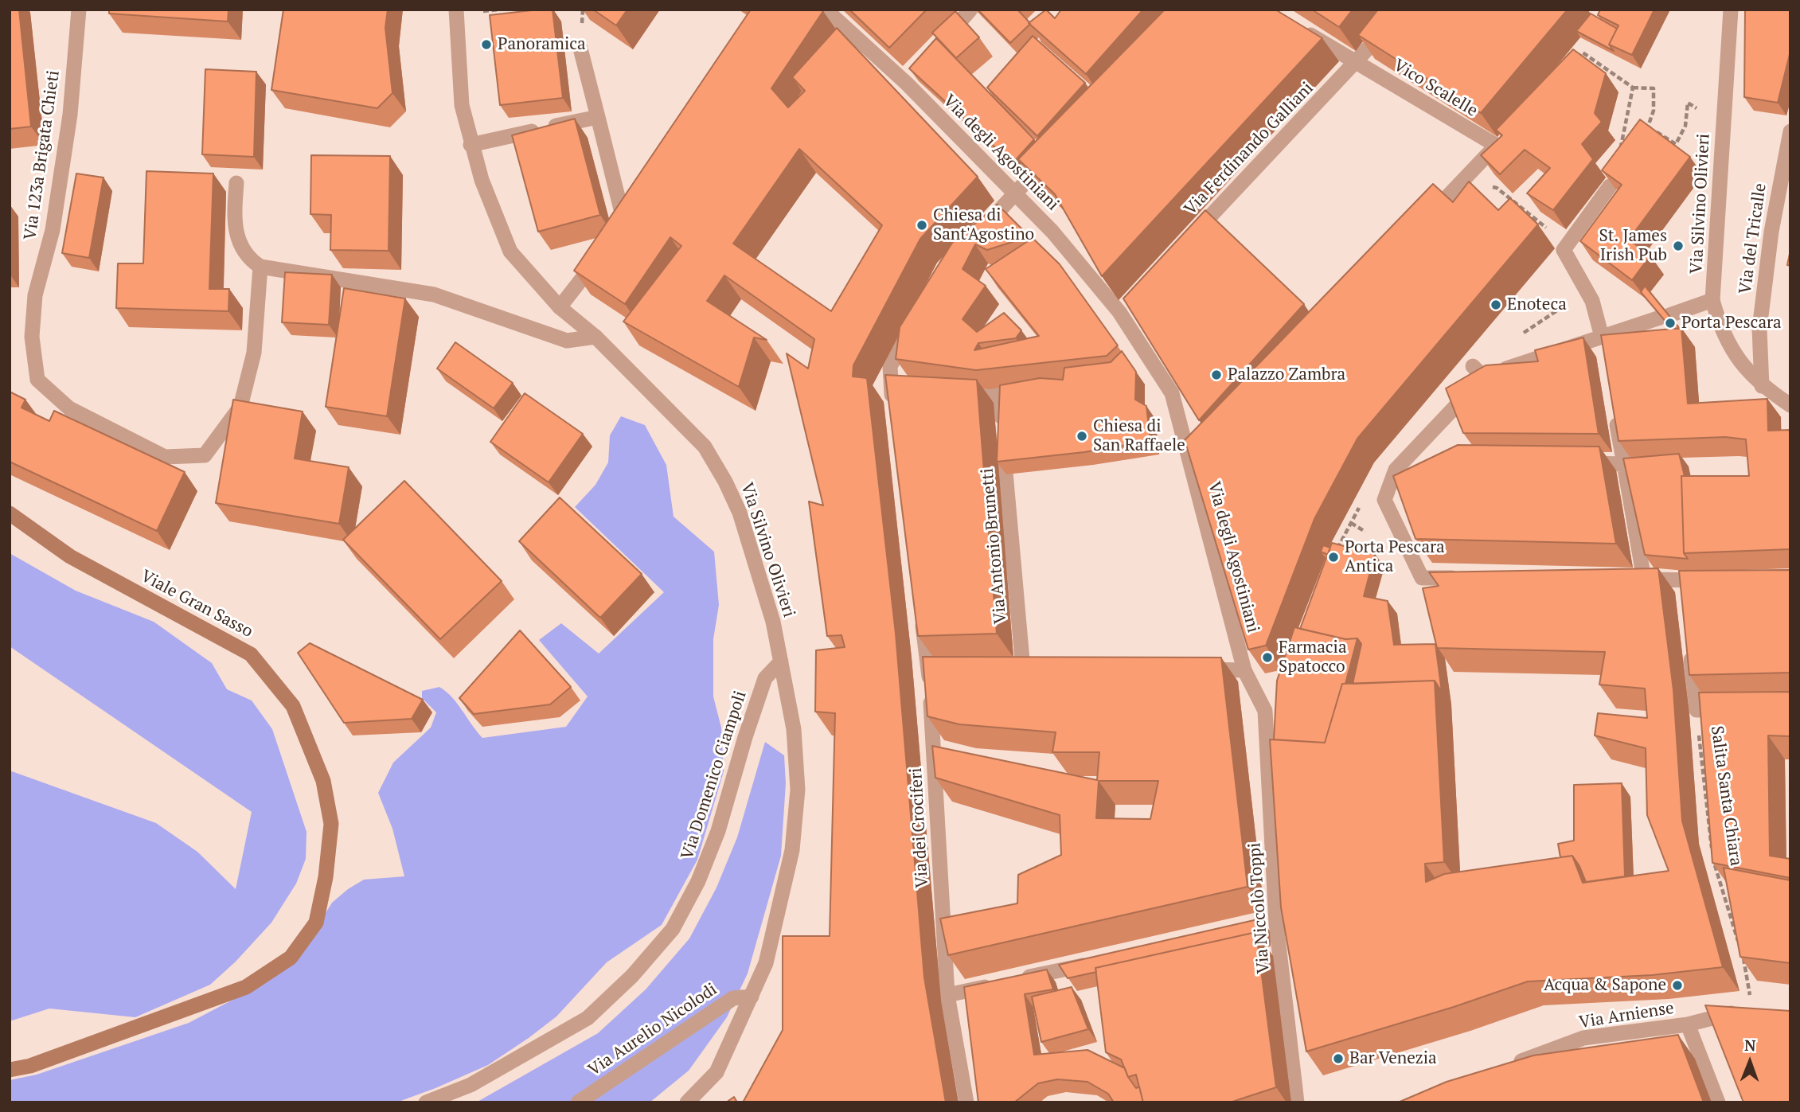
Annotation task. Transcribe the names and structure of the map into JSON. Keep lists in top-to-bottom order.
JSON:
{
  "streets": {
    "main road": ["Viale Gran Sasso"],
    "street": [
      "Vico Scalelle",
      "Via Ferdinando Galliani",
      "Via degli Agostiniani",
      "Via 123a Brigata Chieti",
      "Via Silvino Olivieri",
      "Via del Tricalle",
      "Via Antonio Brunetti",
      "Via Domenico Ciampoli",
      "Salita Santa Chiara",
      "Via dei Crociferi",
      "Via Niccolò Toppi",
      "Via Arniense",
      "Via Aurelio Nicolodi"
    ]
  },
  "crossings": [
    ["Vico Scalelle", "Via Ferdinando Galliani"],
    ["Via degli Agostiniani", "Via Niccolò Toppi"],
    ["Via Silvino Olivieri", "Via del Tricalle"],
    ["Via Silvino Olivieri", "Via Domenico Ciampoli"],
    ["Via Silvino Olivieri", "Via Aurelio Nicolodi"]
  ],
  "places": [
    "Panoramica",
    "Chiesa di Sant'Agostino",
    "St. James Irish Pub",
    "Enoteca",
    "Porta Pescara",
    "Palazzo Zambra",
    "Chiesa di San Raffaele",
    "Porta Pescara Antica",
    "Farmacia Spatocco",
    "Acqua & Sapone",
    "Bar Venezia"
  ],
  "north": "top"
}
